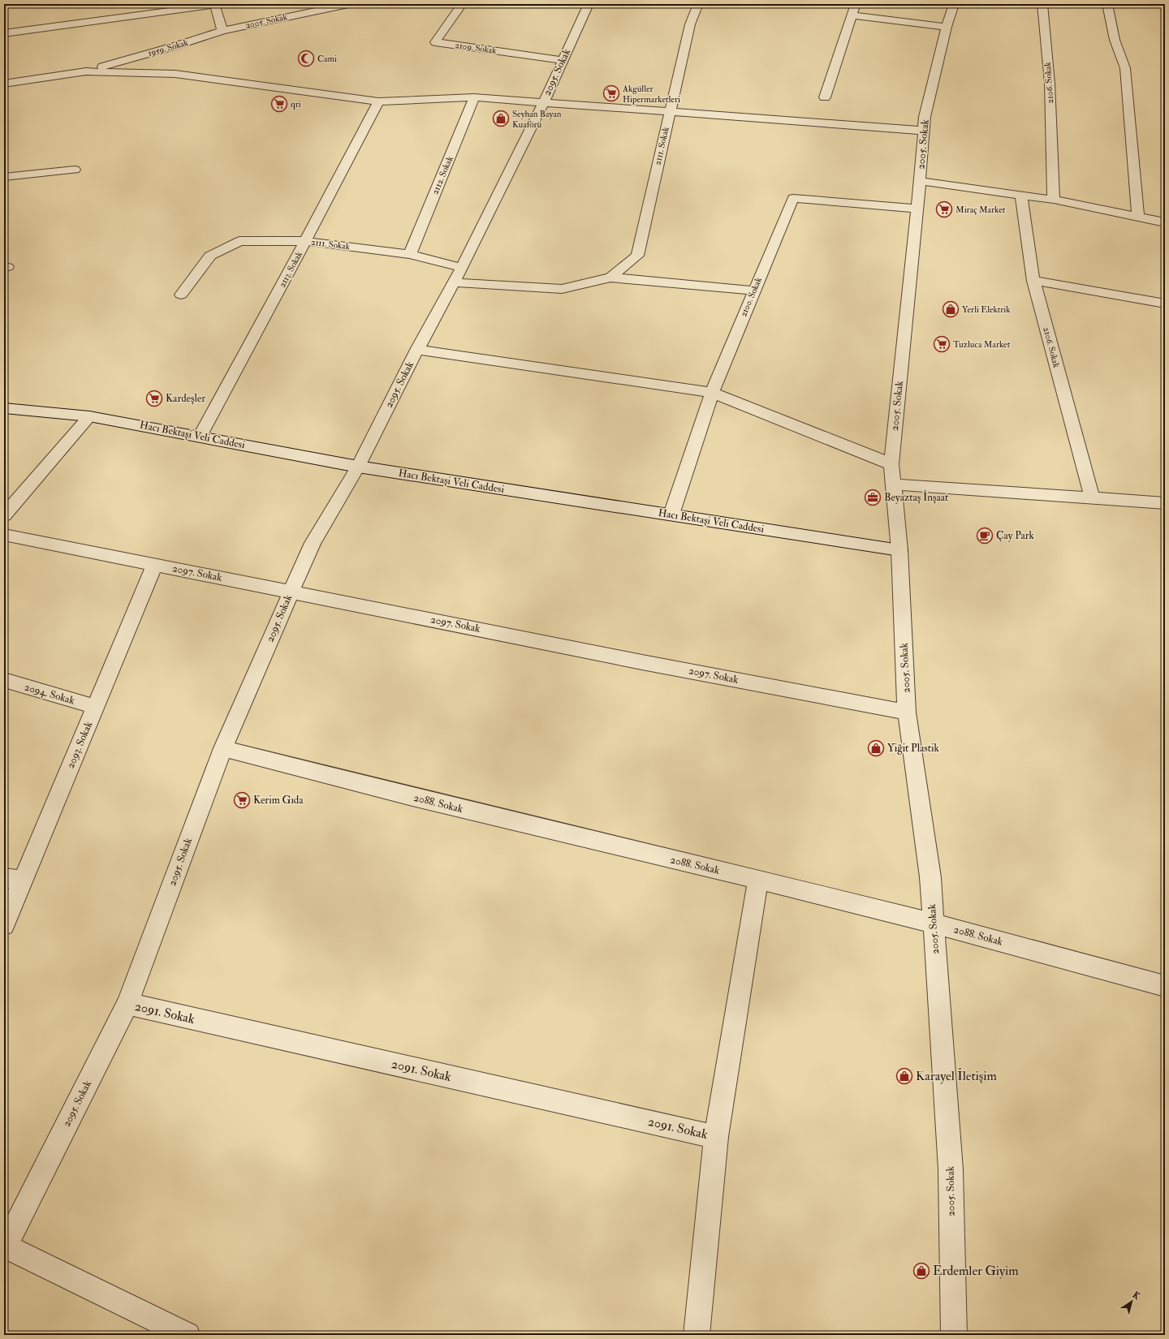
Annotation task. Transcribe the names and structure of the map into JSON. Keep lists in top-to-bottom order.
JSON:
{
  "streets": {
    "street": [
      "2005. Sokak",
      "1959. Sokak",
      "2109. Sokak",
      "2095. Sokak",
      "2106. Sokak",
      "2111. Sokak",
      "2112. Sokak",
      "2113. Sokak",
      "2100. Sokak",
      "Hacı Bektaşi Veli Caddesi",
      "2097. Sokak",
      "2094. Sokak",
      "2093. Sokak",
      "2088. Sokak",
      "2091. Sokak"
    ]
  },
  "crossings": [
    ["2005. Sokak", "1959. Sokak"],
    ["2005. Sokak", "2100. Sokak"],
    ["2005. Sokak", "Hacı Bektaşi Veli Caddesi"],
    ["2005. Sokak", "2097. Sokak"],
    ["2005. Sokak", "2088. Sokak"],
    ["2109. Sokak", "2095. Sokak"],
    ["2095. Sokak", "2111. Sokak"],
    ["2095. Sokak", "Hacı Bektaşi Veli Caddesi"],
    ["2095. Sokak", "2097. Sokak"],
    ["2095. Sokak", "2088. Sokak"],
    ["2095. Sokak", "2091. Sokak"],
    ["2111. Sokak", "2112. Sokak"],
    ["2111. Sokak", "2113. Sokak"],
    ["2111. Sokak", "2100. Sokak"],
    ["2113. Sokak", "Hacı Bektaşi Veli Caddesi"],
    ["2100. Sokak", "Hacı Bektaşi Veli Caddesi"],
    ["2097. Sokak", "2093. Sokak"],
    ["2094. Sokak", "2093. Sokak"]
  ],
  "places": {
    "mosque": ["Cami"],
    "supermarket": [
      "Akgüller Hipermarketleri",
      "qri",
      "Miraç Market",
      "Tuzluca Market",
      "Kardeşler",
      "Kerim Gıda"
    ],
    "shop": [
      "Seyhan Bayan Kuaförü",
      "Yerli Elektrik",
      "Yiğit Plastik",
      "Karayel İletişim",
      "Erdemler Giyim"
    ],
    "office": ["Beyaztaş İnşaat"],
    "cafe": ["Çay Park"]
  },
  "north": "top right"
}
